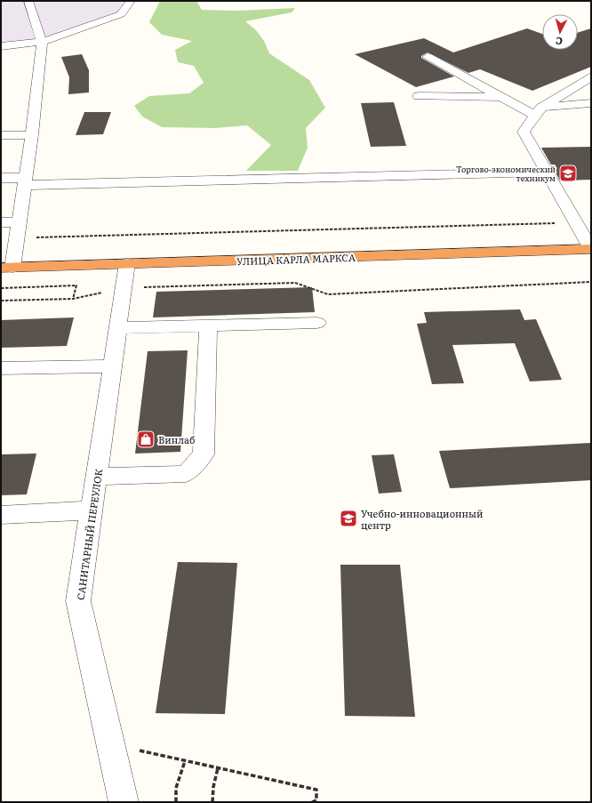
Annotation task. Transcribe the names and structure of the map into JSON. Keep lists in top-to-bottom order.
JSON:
{
  "streets": {
    "highway": ["УЛИЦА КАРЛА МАРКСА"],
    "street": ["САНИТАРНЫЙ ПЕРЕУЛОК"]
  },
  "crossings": [
    ["УЛИЦА КАРЛА МАРКСА", "САНИТАРНЫЙ ПЕРЕУЛОК"]
  ],
  "places": {
    "school or university": ["Торгово-экономический техникум", "Учебно-инновационный центр"],
    "shop": ["Винлаб"]
  },
  "north": "bottom"
}
